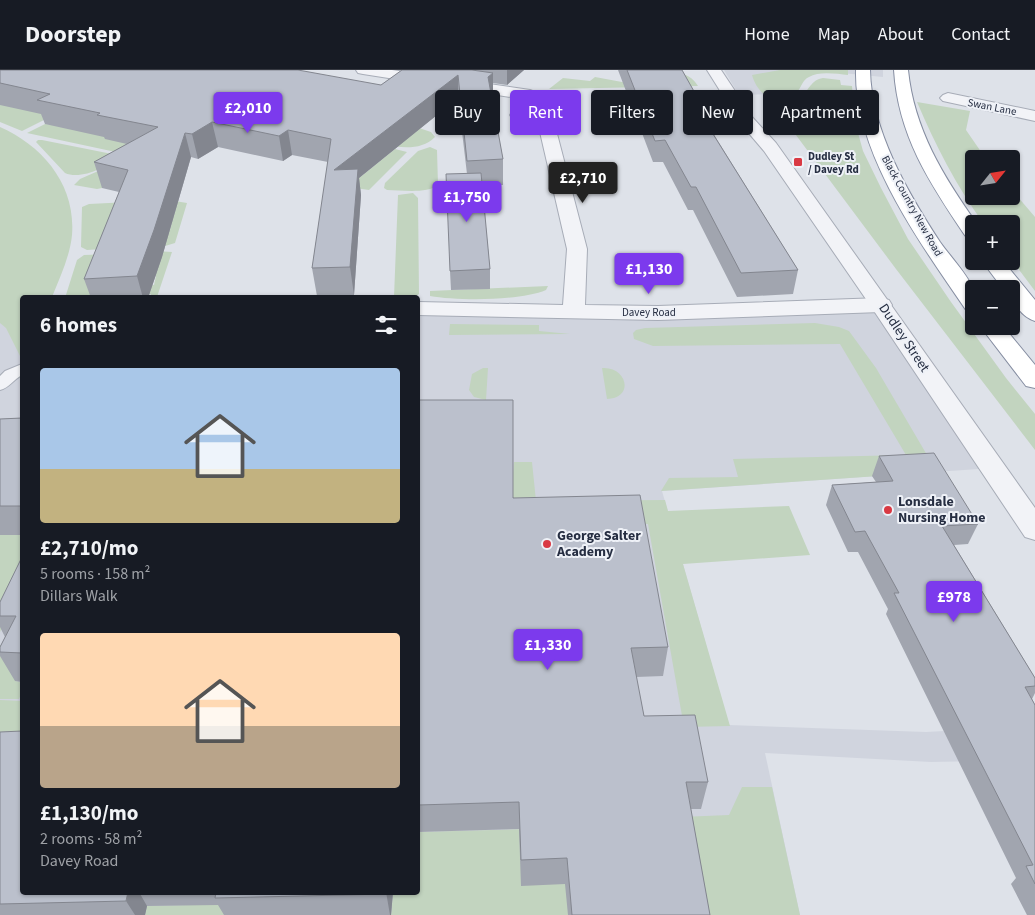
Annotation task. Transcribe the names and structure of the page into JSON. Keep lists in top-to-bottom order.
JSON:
{
  "streets": {
    "highway": ["Black Country New Road"],
    "street": ["Swan Lane", "Davey Road", "Dudley Street"]
  },
  "crossings": [
    ["Davey Road", "Dudley Street"]
  ],
  "places": {
    "transit": ["Dudley St / Davey Rd"],
    "other": ["Lonsdale Nursing Home", "George Salter Academy"]
  },
  "north": "top right",
  "page": {
    "header": "Doorstep",
    "nav": [
      "Home",
      "Map",
      "About",
      "Contact"
    ],
    "chip": [
      "Buy",
      "Rent",
      "Filters",
      "New",
      "Apartment"
    ],
    "price": [
      "£2,010",
      "£2,710",
      "£1,750",
      "£1,130",
      "£978",
      "£1,330"
    ],
    "map_buttons": ["+", "−"],
    "heading": "6 homes",
    "list": [
      {
        "name": "£2,710/mo",
        "note": "5 rooms · 158 m² · Dillars Walk"
      },
      {
        "name": "£1,130/mo",
        "note": "2 rooms · 58 m² · Davey Road"
      }
    ]
  }
}
